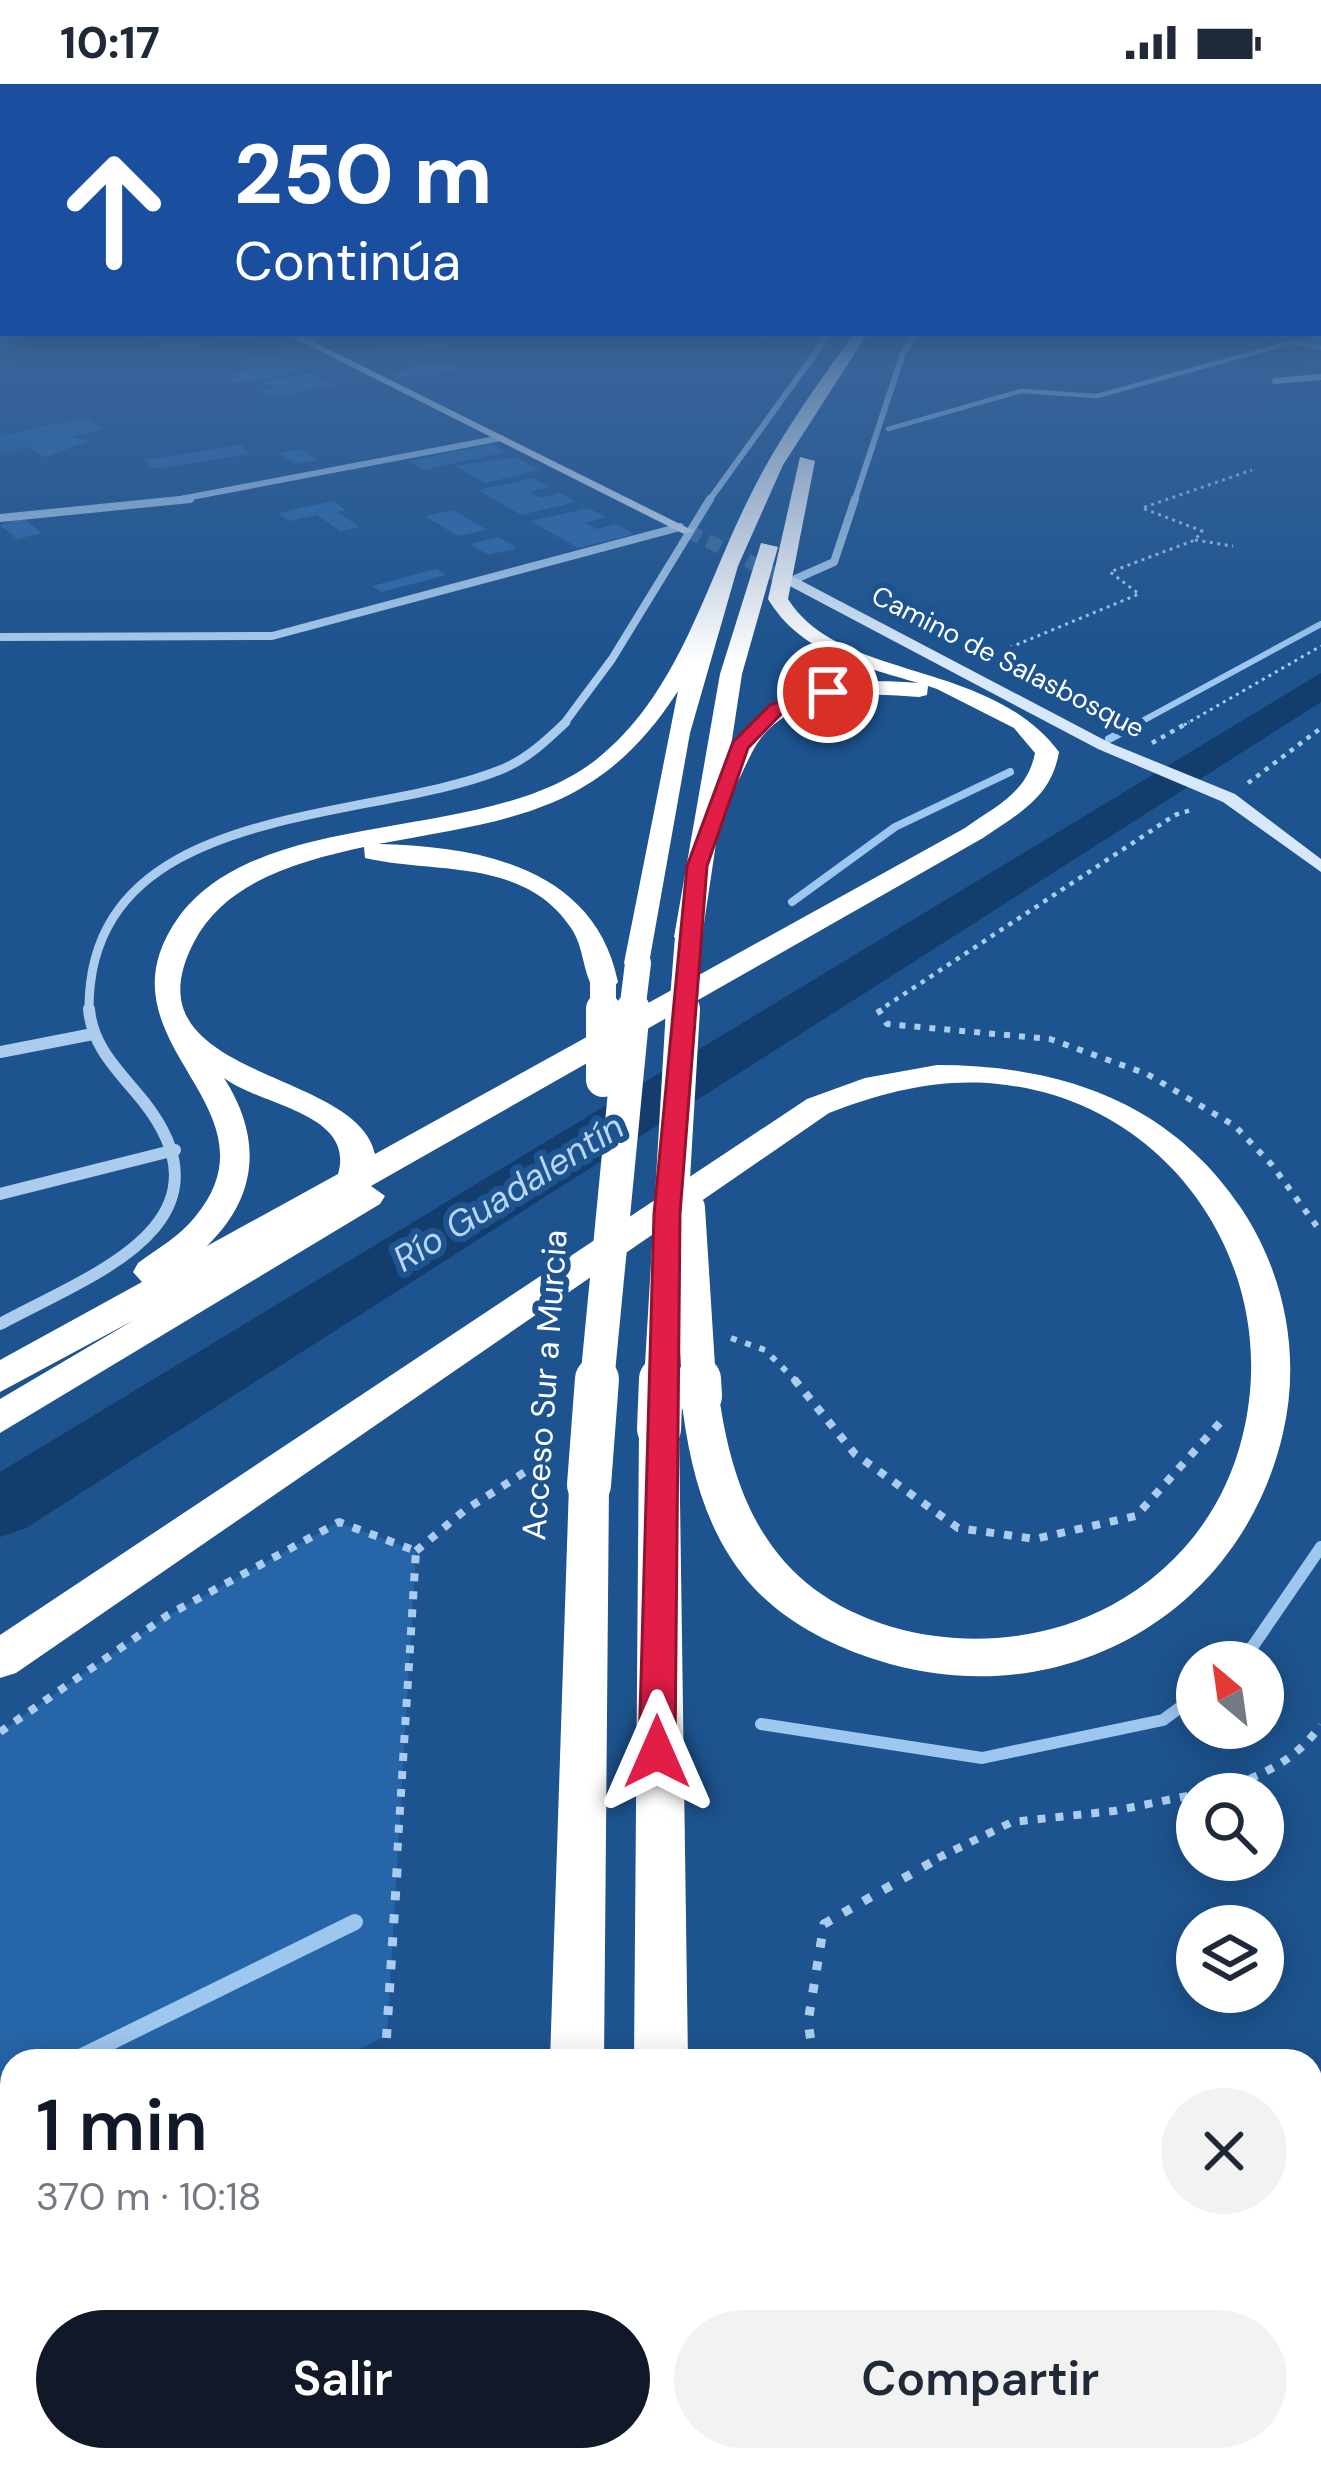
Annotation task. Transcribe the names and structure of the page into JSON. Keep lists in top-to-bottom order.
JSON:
{
  "streets": {
    "highway": ["Acceso Sur a Murcia"],
    "street": ["Camino de Salasbosque"]
  },
  "water": ["Río Guadalentín"],
  "north": "top left",
  "page": {
    "status": "10:17",
    "turn": ["250 m", "Continúa"],
    "heading": ["1 min", "370 m · 10:18"],
    "buttons": ["Salir", "Compartir"]
  }
}
